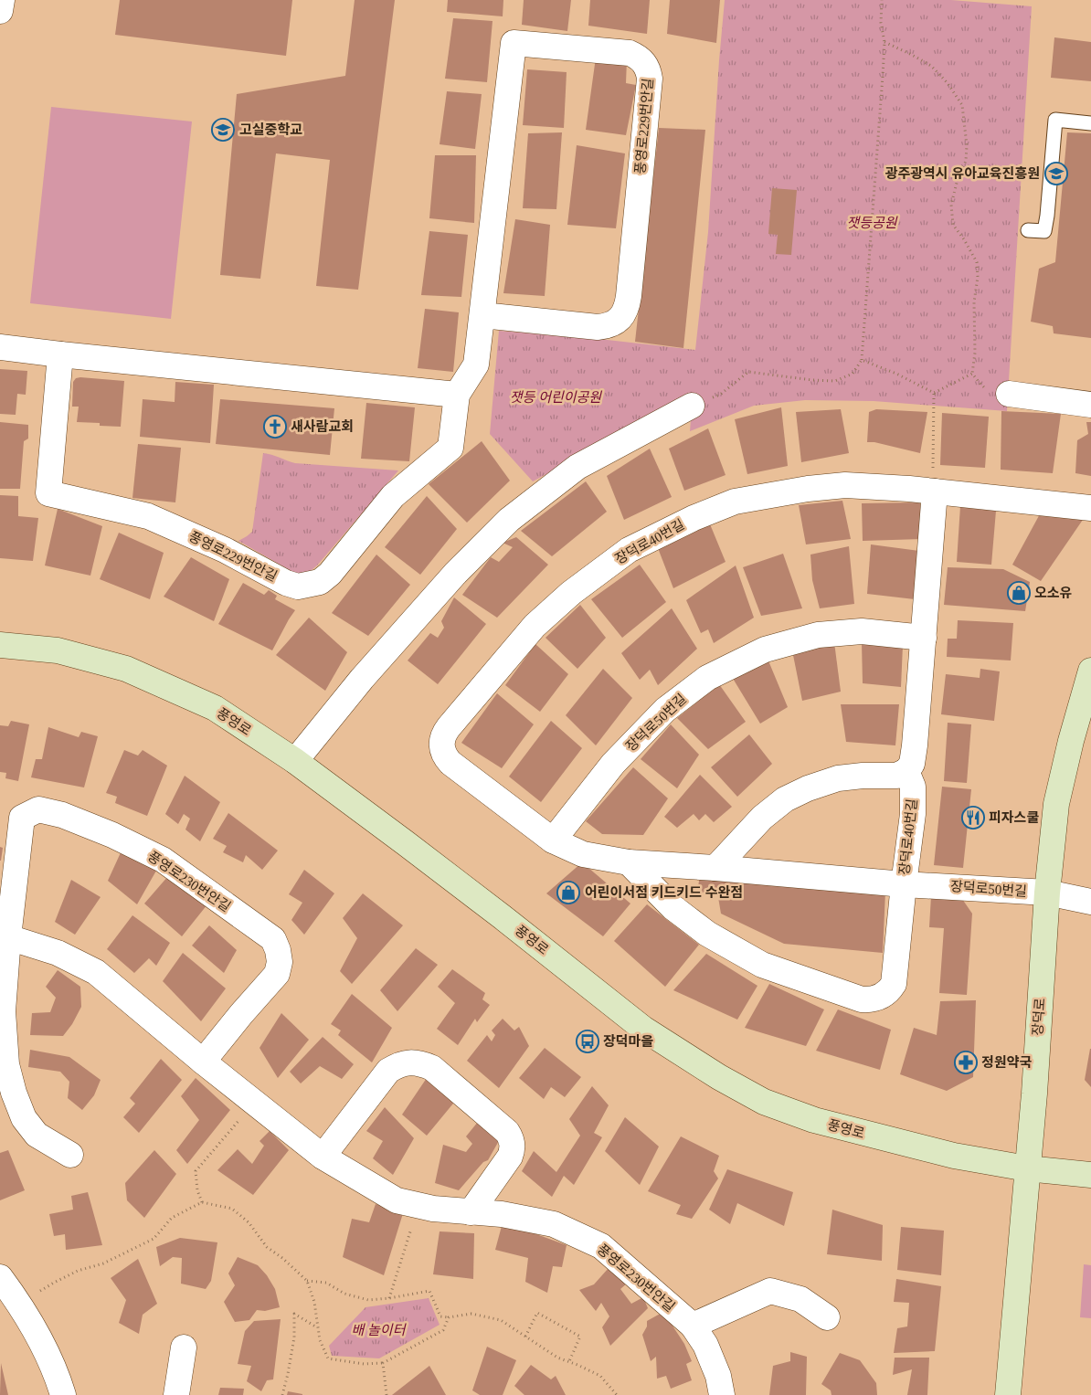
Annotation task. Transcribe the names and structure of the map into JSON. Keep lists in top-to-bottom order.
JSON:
{
  "streets": {
    "main road": ["풍영로", "장덕로"],
    "street": [
      "풍영로229번안길",
      "장덕로40번길",
      "장덕로50번길",
      "풍영로230번안길"
    ]
  },
  "crossings": [
    ["장덕로40번길", "장덕로50번길"],
    ["풍영로", "장덕로"],
    ["장덕로50번길", "장덕로"]
  ],
  "parks": ["잿등공원", "잿등 어린이공원", "배 놀이터"],
  "places": {
    "school or university": ["고실중학교", "광주광역시 유아교육진흥원"],
    "church": ["새사람교회"],
    "shop": ["오소유", "어린이서점 키드키드 수완점"],
    "restaurant": ["피자스쿨"],
    "bus stop": ["장덕마을"],
    "pharmacy": ["정원약국"]
  }
}
